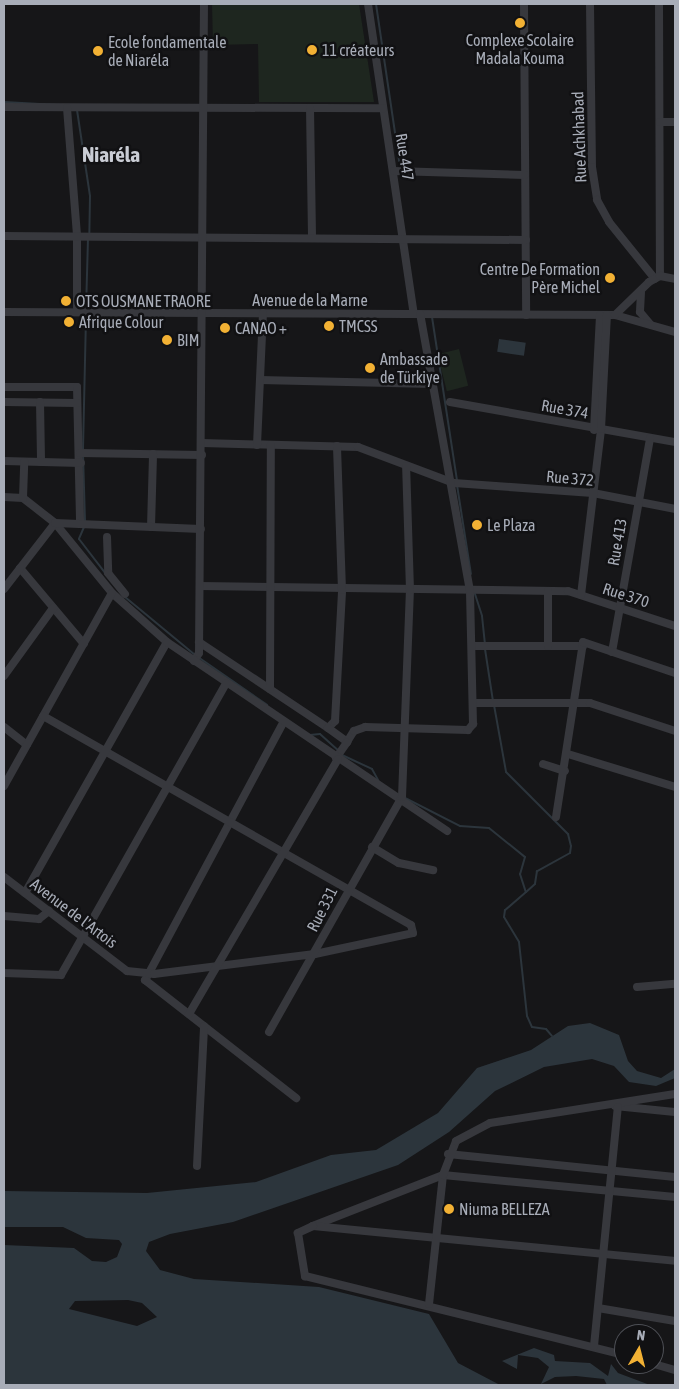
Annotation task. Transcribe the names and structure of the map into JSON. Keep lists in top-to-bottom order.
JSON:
{
  "streets": {
    "street": [
      "Rue Achkhabad",
      "Rue 447",
      "Avenue de la Marne",
      "Rue 374",
      "Rue 372",
      "Rue 413",
      "Rue 370",
      "Rue 331",
      "Avenue de l'Artois"
    ]
  },
  "crossings": [
    ["Rue 447", "Avenue de la Marne"],
    ["Rue 447", "Rue 372"],
    ["Rue 447", "Rue 370"],
    ["Rue 374", "Rue 413"],
    ["Rue 372", "Rue 413"],
    ["Rue 413", "Rue 370"]
  ],
  "districts": ["Niaréla"],
  "places": [
    "Complexe Scolaire Madala Kouma",
    "11 créateurs",
    "Ecole fondamentale de Niaréla",
    "Centre De Formation Père Michel",
    "OTS OUSMANE TRAORE",
    "Afrique Colour",
    "TMCSS",
    "CANAO +",
    "BIM",
    "Ambassade de Türkiye",
    "Le Plaza",
    "Niuma BELLEZA"
  ],
  "north": "top"
}
